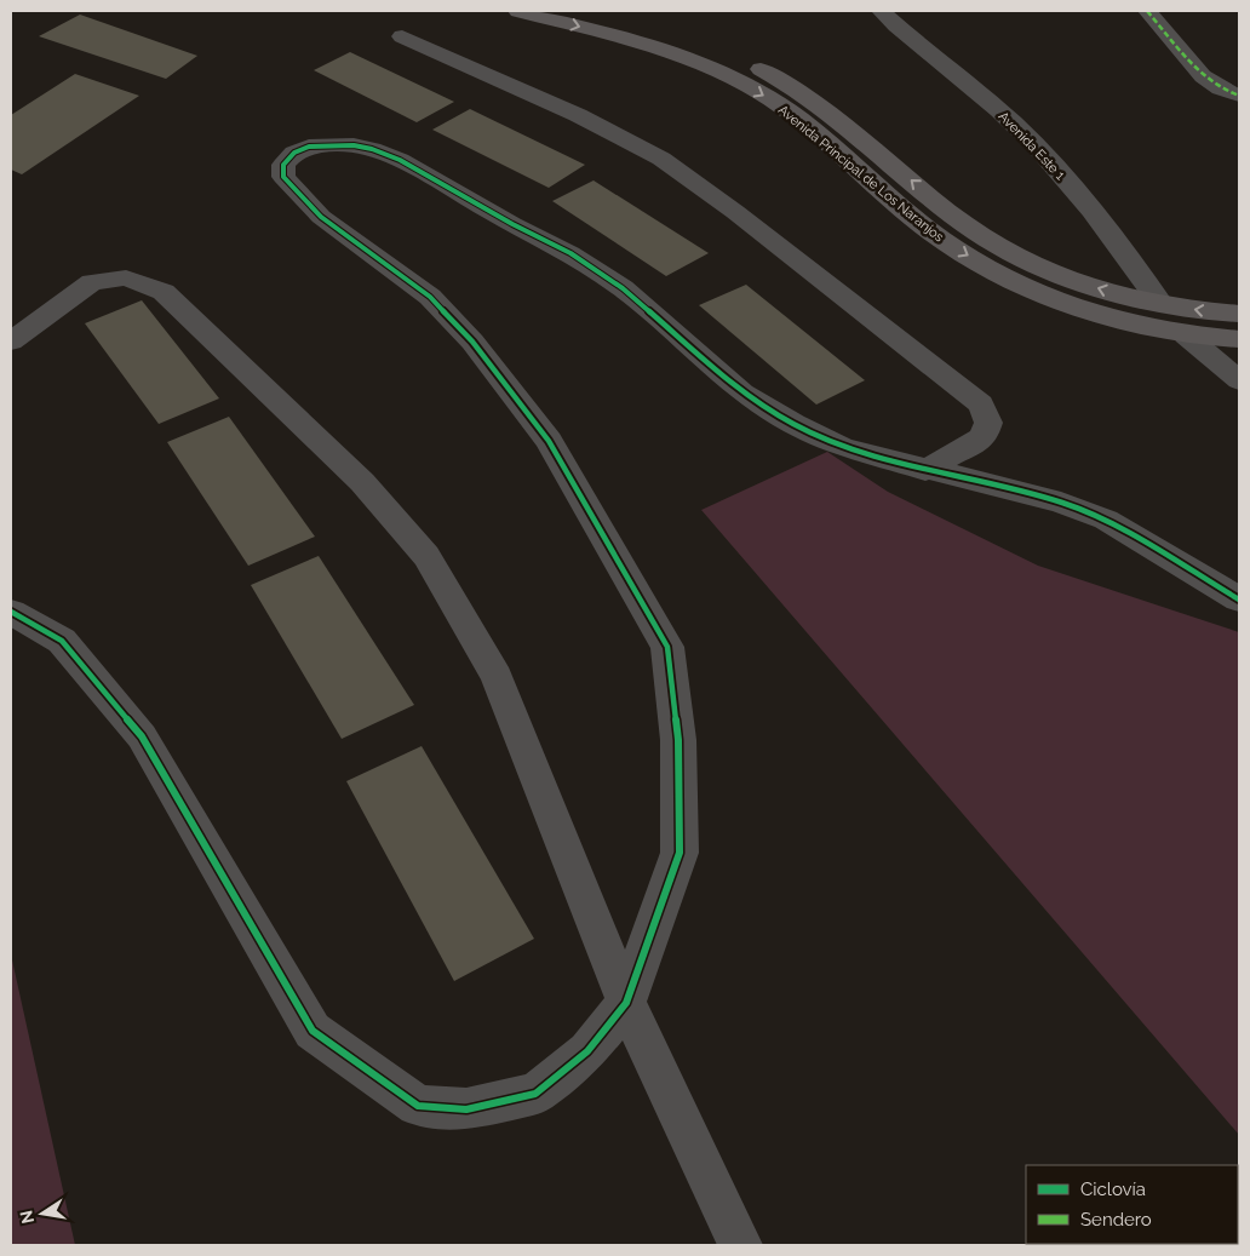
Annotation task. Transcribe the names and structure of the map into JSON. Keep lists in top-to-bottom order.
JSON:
{
  "streets": {
    "main road": ["Avenida Principal de Los Naranjos"],
    "street": ["Avenida Este 1"]
  },
  "crossings": [
    ["Avenida Este 1", "Avenida Principal de Los Naranjos"]
  ],
  "legend": ["Ciclovía", "Sendero"],
  "north": "left"
}
